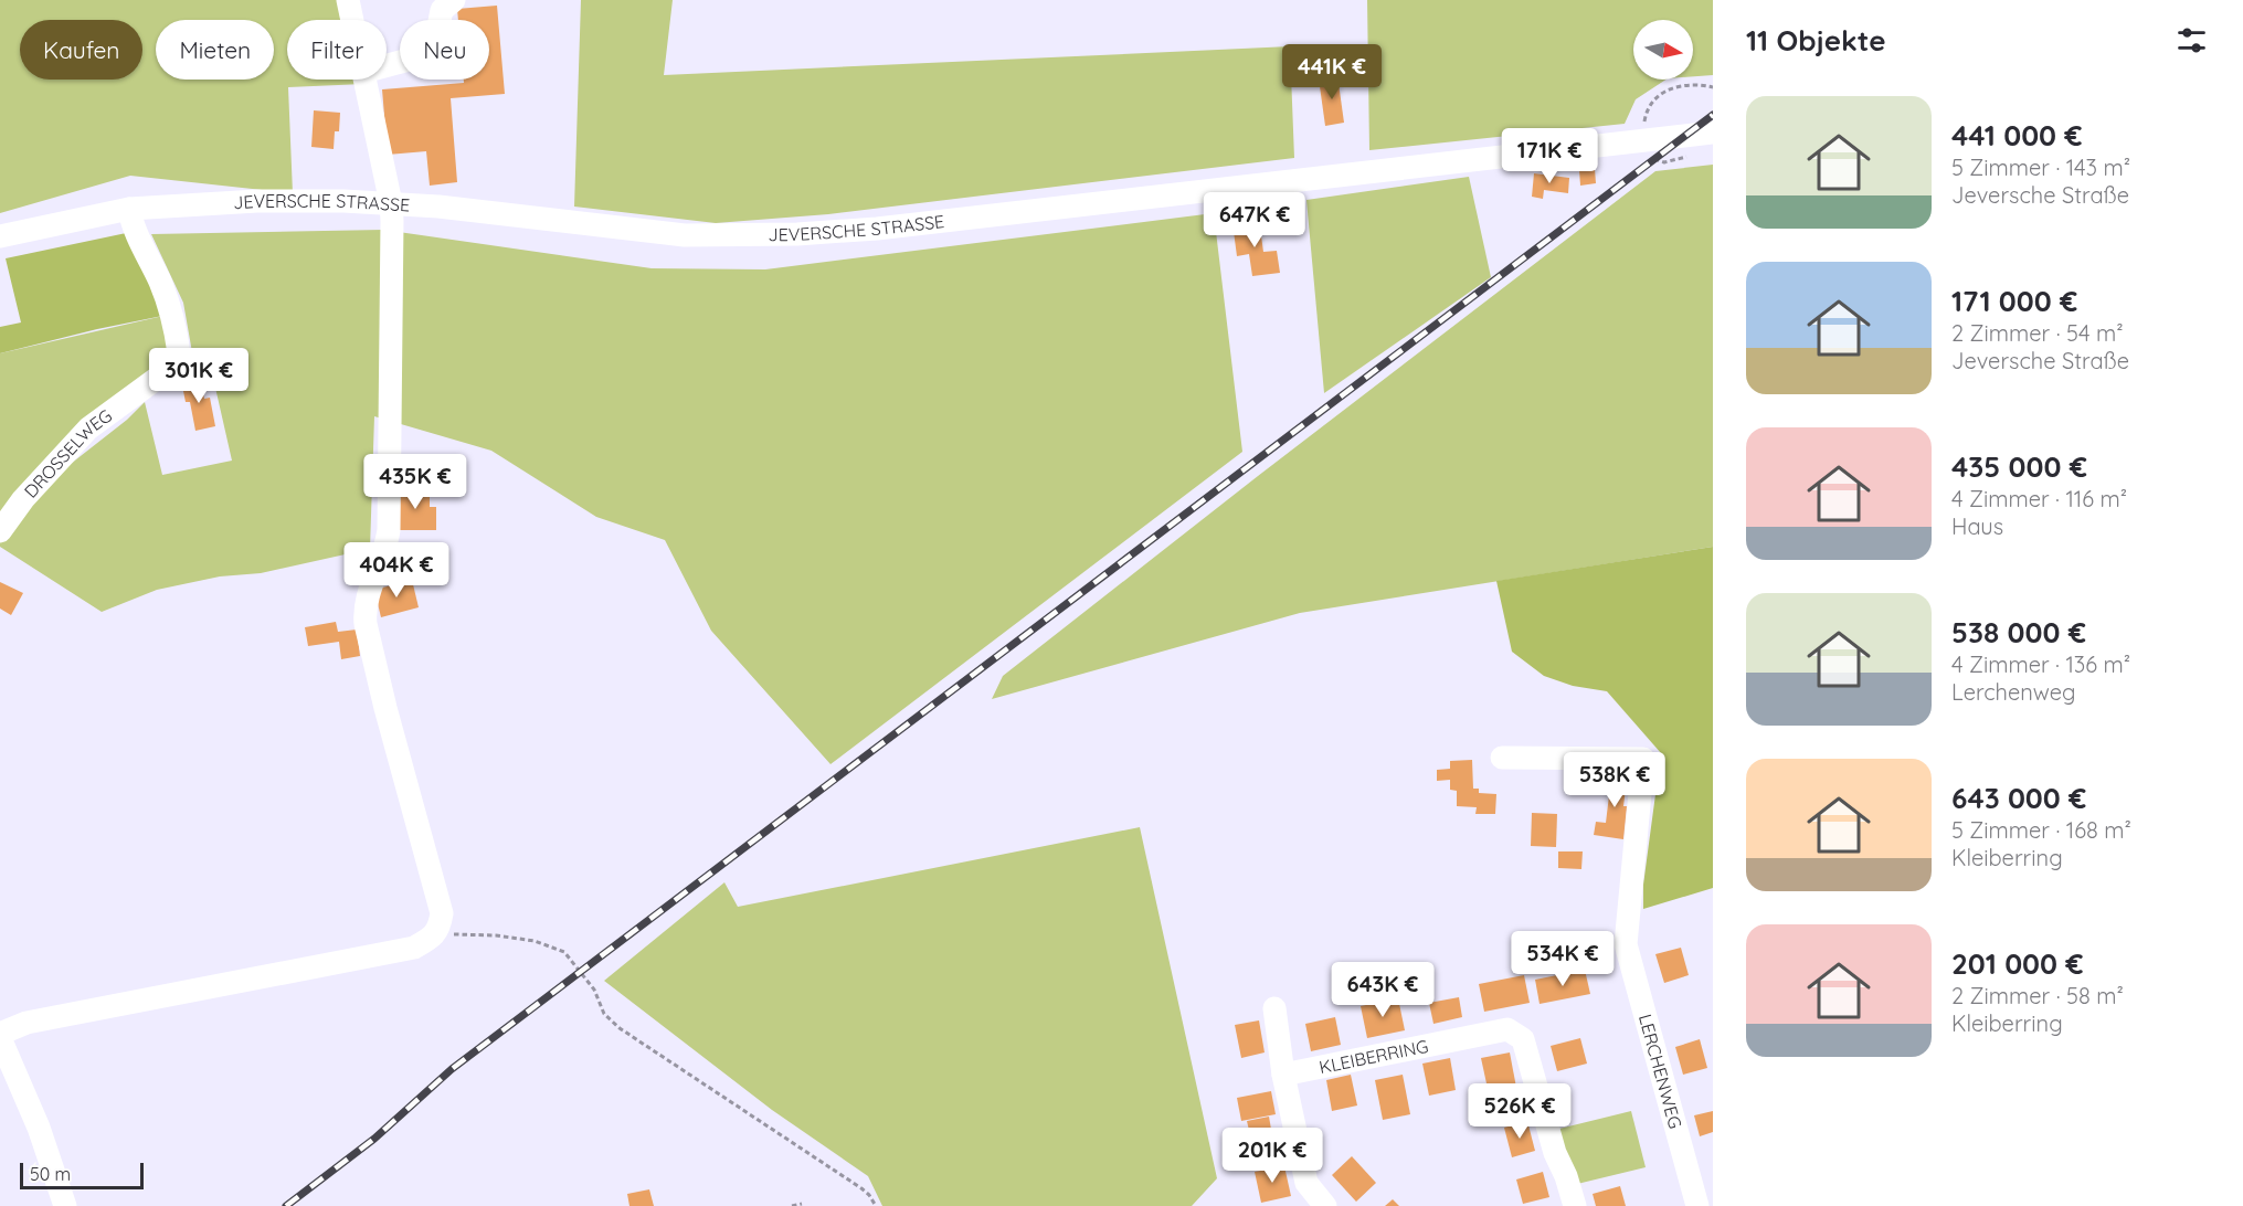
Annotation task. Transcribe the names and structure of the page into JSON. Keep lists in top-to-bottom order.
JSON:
{
  "streets": {
    "street": [
      "JEVERSCHE STRASSE",
      "DROSSELWEG",
      "KLEIBERRING",
      "LERCHENWEG"
    ]
  },
  "crossings": [
    ["JEVERSCHE STRASSE", "DROSSELWEG"]
  ],
  "scale_bar": "50 m",
  "north": "right",
  "page": {
    "heading": "11 Objekte",
    "chip": [
      "Kaufen",
      "Mieten",
      "Filter",
      "Neu"
    ],
    "price": [
      "441K €",
      "171K €",
      "647K €",
      "301K €",
      "435K €",
      "404K €",
      "538K €",
      "534K €",
      "643K €",
      "526K €",
      "201K €"
    ],
    "list": [
      {
        "name": "441 000 €",
        "note": "5 Zimmer · 143 m² · Jeversche Straße"
      },
      {
        "name": "171 000 €",
        "note": "2 Zimmer · 54 m² · Jeversche Straße"
      },
      {
        "name": "435 000 €",
        "note": "4 Zimmer · 116 m² · Haus"
      },
      {
        "name": "538 000 €",
        "note": "4 Zimmer · 136 m² · Lerchenweg"
      },
      {
        "name": "643 000 €",
        "note": "5 Zimmer · 168 m² · Kleiberring"
      },
      {
        "name": "201 000 €",
        "note": "2 Zimmer · 58 m² · Kleiberring"
      }
    ],
    "scale": "50 m"
  }
}
